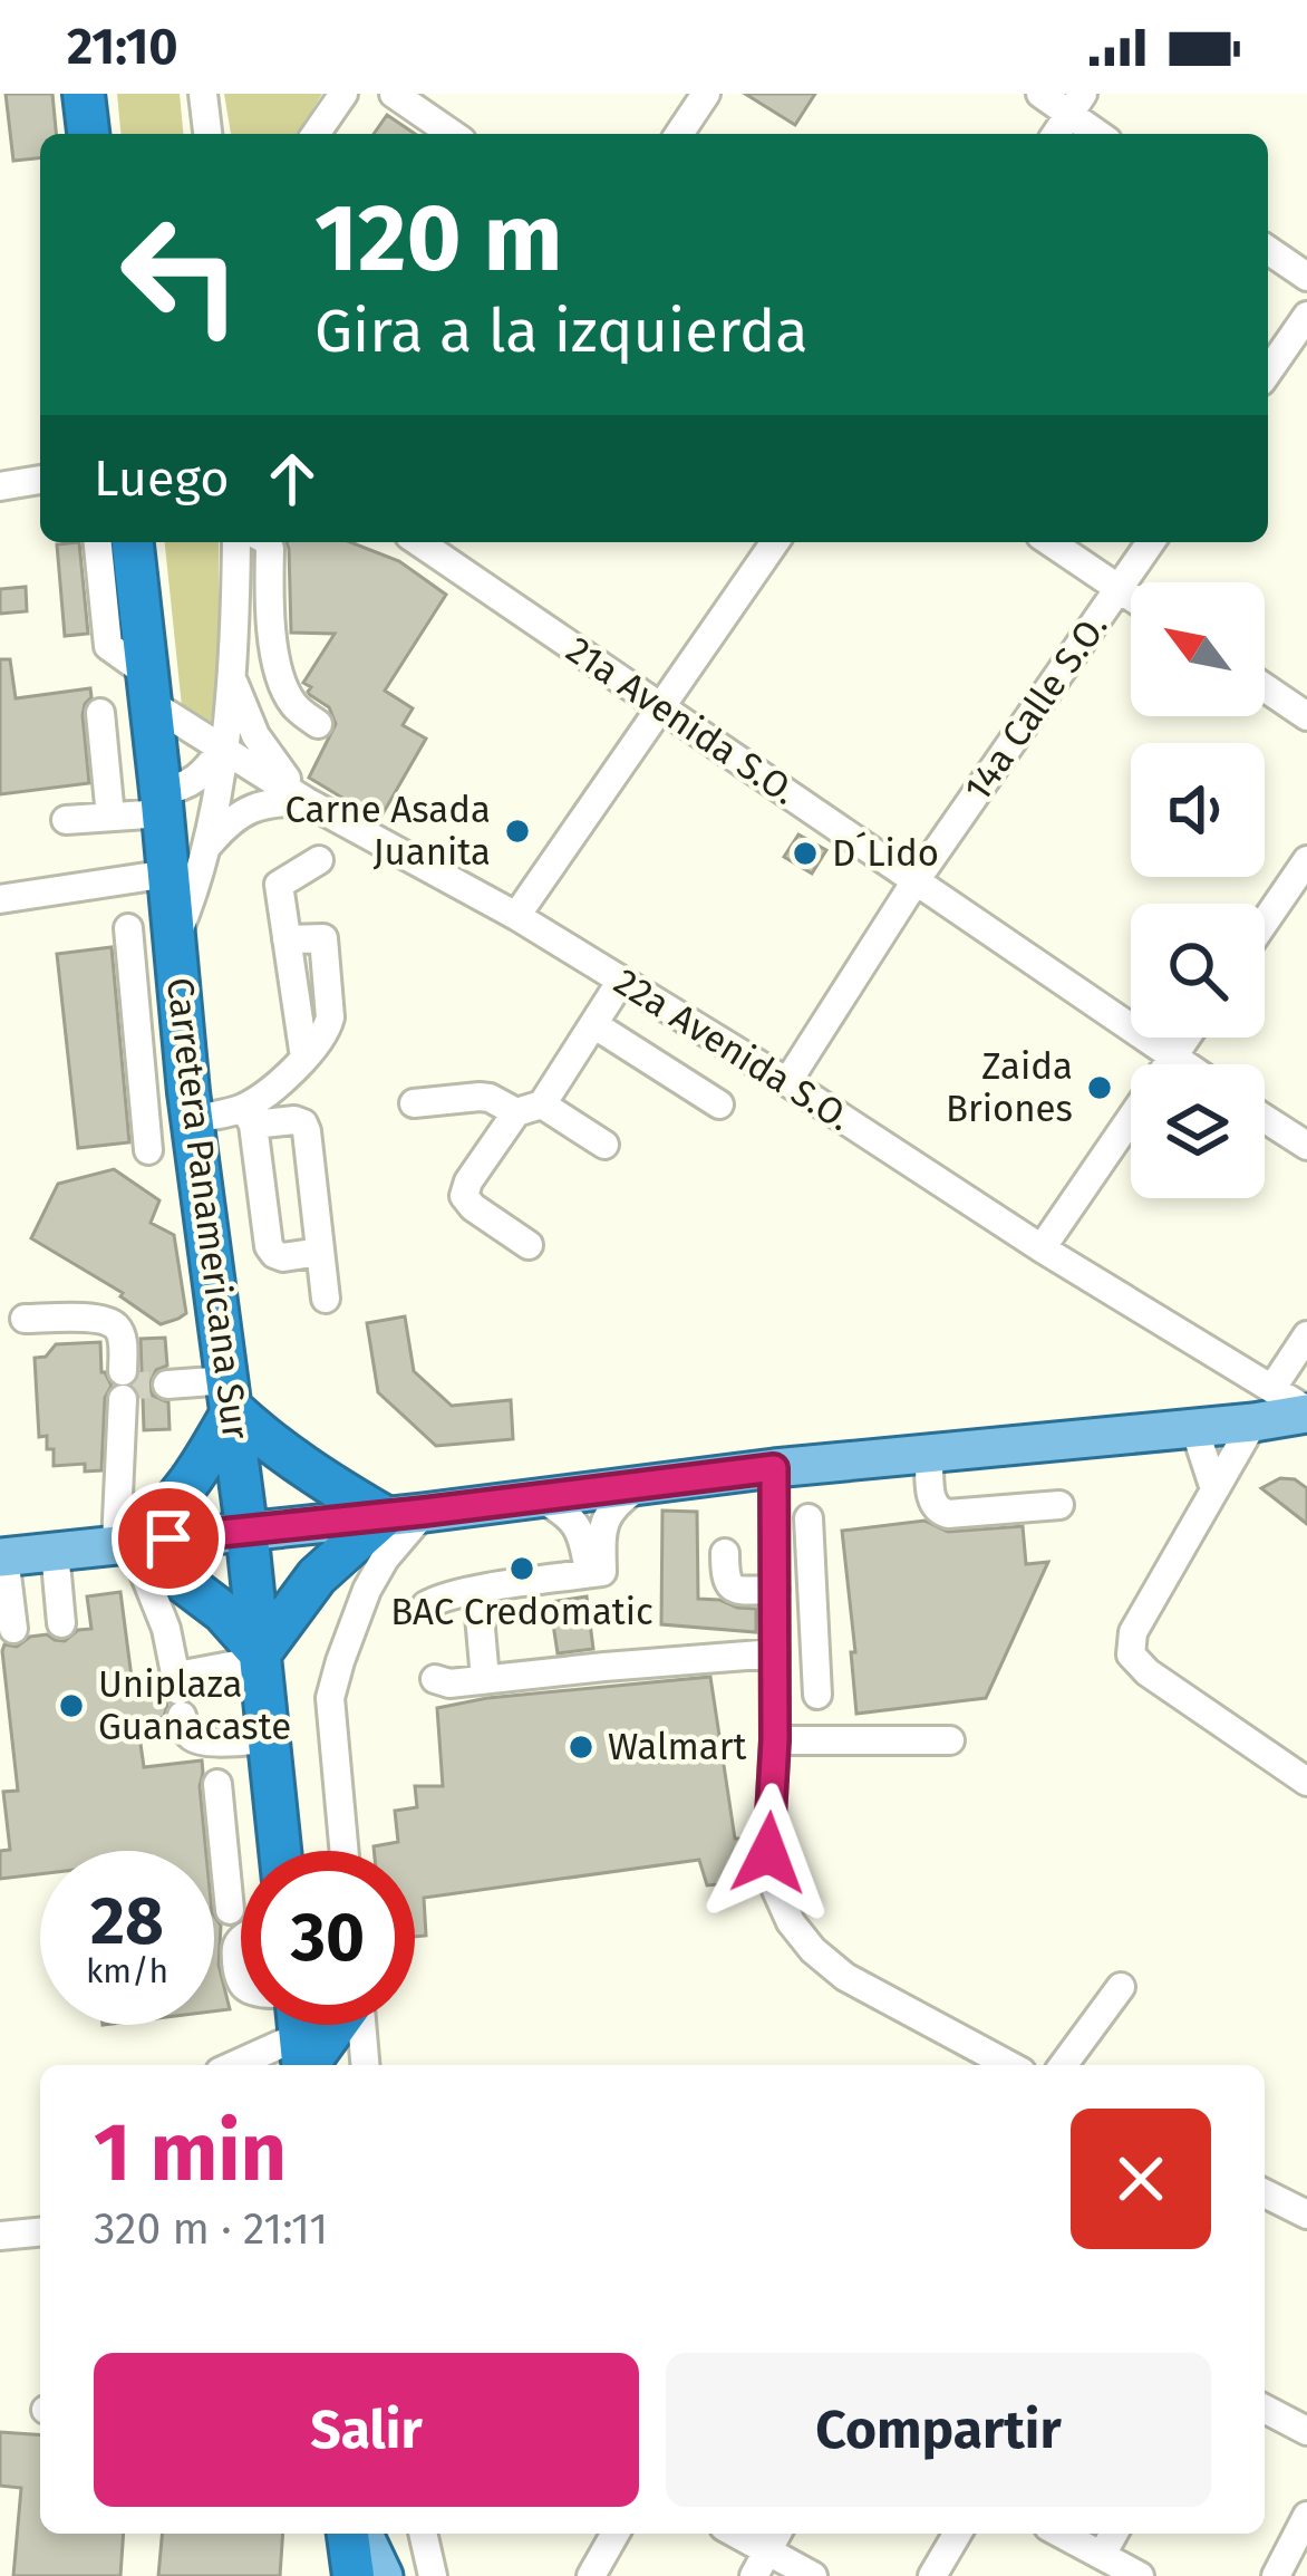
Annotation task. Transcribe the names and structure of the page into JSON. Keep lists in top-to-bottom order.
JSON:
{
  "streets": {
    "highway": ["Carretera Panamericana Sur"],
    "street": ["14a Calle S.O.", "21a Avenida S.O.", "22a Avenida S.O."]
  },
  "crossings": [
    ["14a Calle S.O.", "21a Avenida S.O."],
    ["14a Calle S.O.", "22a Avenida S.O."],
    ["22a Avenida S.O.", "Carretera Panamericana Sur"]
  ],
  "places": [
    "Carne Asada Juanita",
    "D´Lido",
    "Zaida Briones",
    "BAC Credomatic",
    "Uniplaza Guanacaste",
    "Walmart"
  ],
  "north": "top left",
  "page": {
    "status": "21:10",
    "turn": ["120 m", "Gira a la izquierda"],
    "then": "Luego",
    "speed": "28 km/h",
    "limit": "30",
    "heading": ["1 min", "320 m · 21:11"],
    "buttons": ["Salir", "Compartir"]
  }
}
